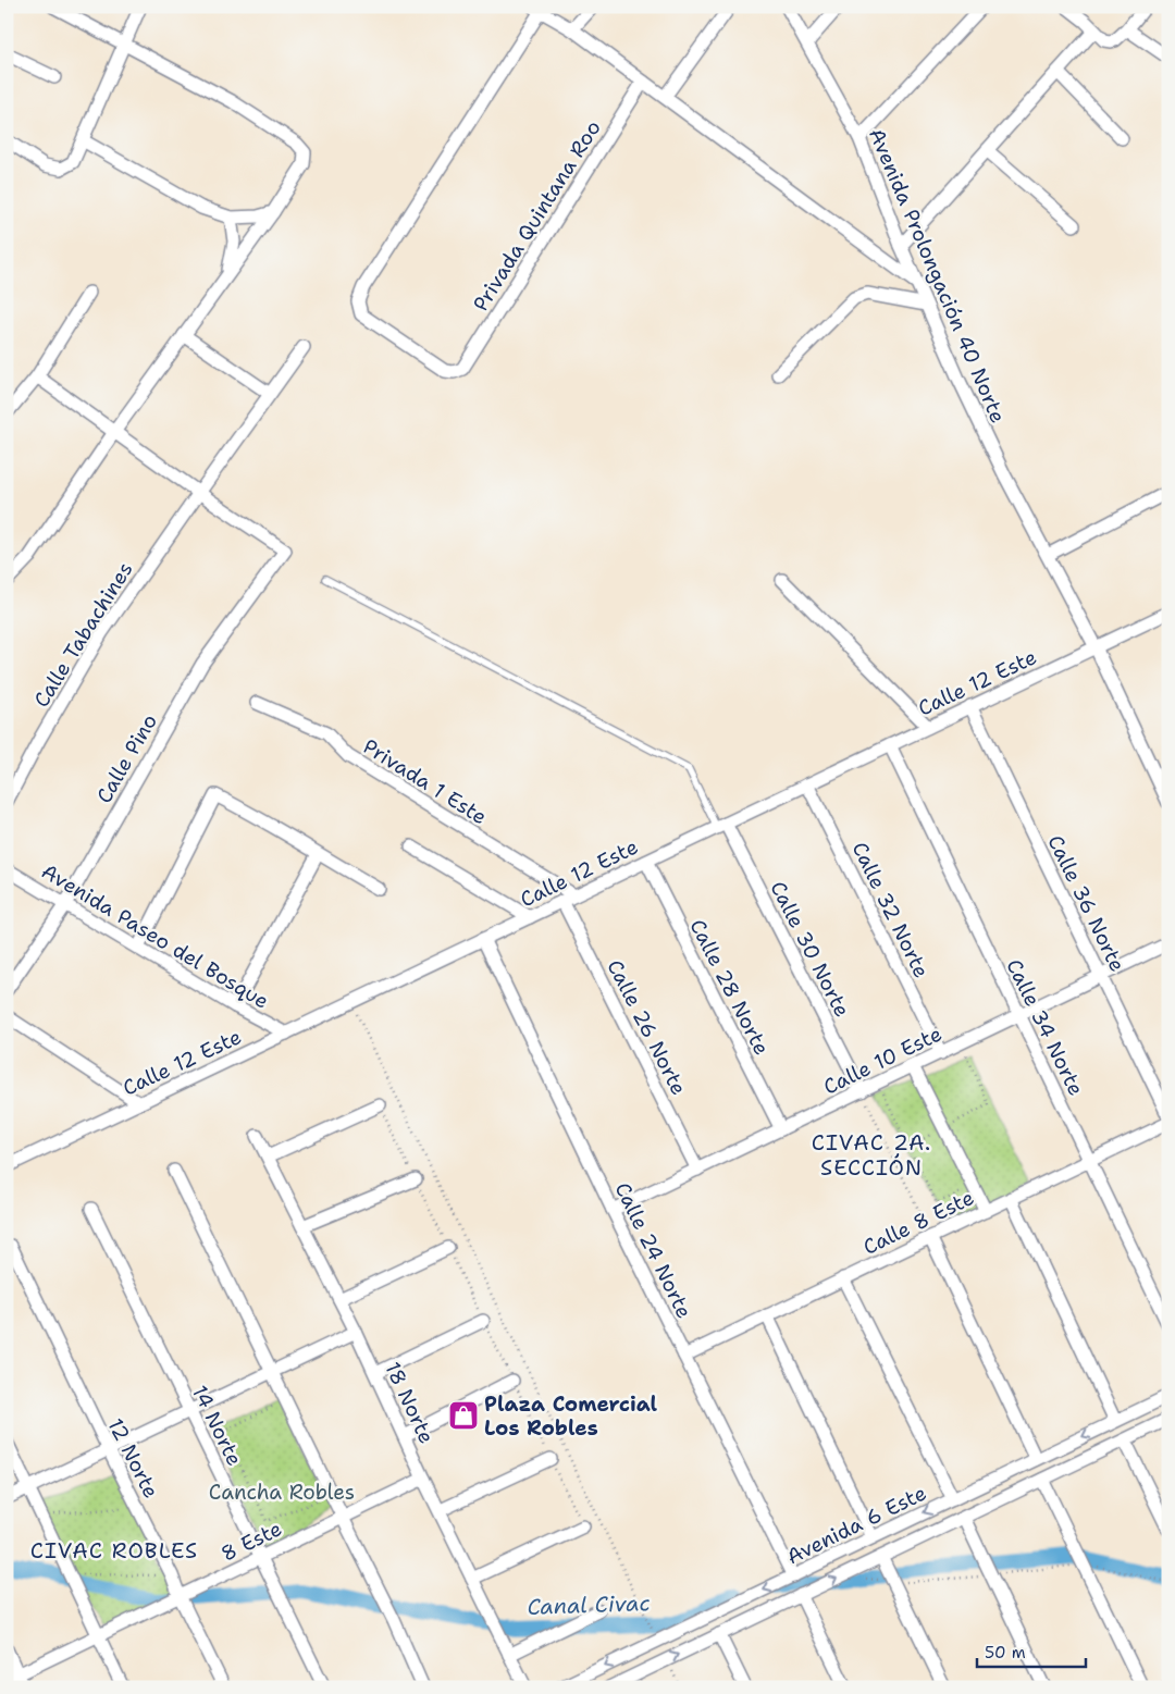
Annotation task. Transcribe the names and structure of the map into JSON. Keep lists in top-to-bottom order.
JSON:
{
  "streets": {
    "street": [
      "Privada Quintana Roo",
      "Avenida Prolongación 40 Norte",
      "Calle Tabachines",
      "Calle 12 Este",
      "Calle Pino",
      "Privada 1 Este",
      "Calle 36 Norte",
      "Calle 32 Norte",
      "Avenida Paseo del Bosque",
      "Calle 30 Norte",
      "Calle 28 Norte",
      "Calle 26 Norte",
      "Calle 34 Norte",
      "Calle 10 Este",
      "Calle 8 Este",
      "Calle 24 Norte",
      "18 Norte",
      "14 Norte",
      "12 Norte",
      "Avenida 6 Este",
      "8 Este"
    ]
  },
  "crossings": [
    ["Avenida Prolongación 40 Norte", "Calle 12 Este"],
    ["Calle Tabachines", "Calle Pino"],
    ["Calle 12 Este", "Privada 1 Este"],
    ["Calle 12 Este", "Calle 36 Norte"],
    ["Calle 12 Este", "Calle 32 Norte"],
    ["Calle 12 Este", "Avenida Paseo del Bosque"],
    ["Calle 12 Este", "Calle 30 Norte"],
    ["Calle 12 Este", "Calle 28 Norte"],
    ["Calle 12 Este", "Calle 26 Norte"],
    ["Calle 12 Este", "Calle 34 Norte"],
    ["Calle 12 Este", "Calle 24 Norte"],
    ["Calle Pino", "Avenida Paseo del Bosque"],
    ["Calle 36 Norte", "Calle 10 Este"],
    ["Calle 32 Norte", "Calle 10 Este"],
    ["Calle 30 Norte", "Calle 10 Este"],
    ["Calle 28 Norte", "Calle 10 Este"],
    ["Calle 26 Norte", "Calle 10 Este"],
    ["Calle 34 Norte", "Calle 10 Este"],
    ["Calle 34 Norte", "Calle 8 Este"],
    ["Calle 10 Este", "Calle 24 Norte"],
    ["Calle 8 Este", "Calle 24 Norte"],
    ["Calle 24 Norte", "Avenida 6 Este"],
    ["18 Norte", "8 Este"],
    ["14 Norte", "8 Este"],
    ["12 Norte", "8 Este"]
  ],
  "districts": ["CIVAC 2A. SECCIÓN", "CIVAC ROBLES"],
  "water": ["Canal Civac"],
  "parks": ["Cancha Robles"],
  "places": {
    "shop": ["Plaza Comercial Los Robles"]
  },
  "scale_bar": "50 m"
}
